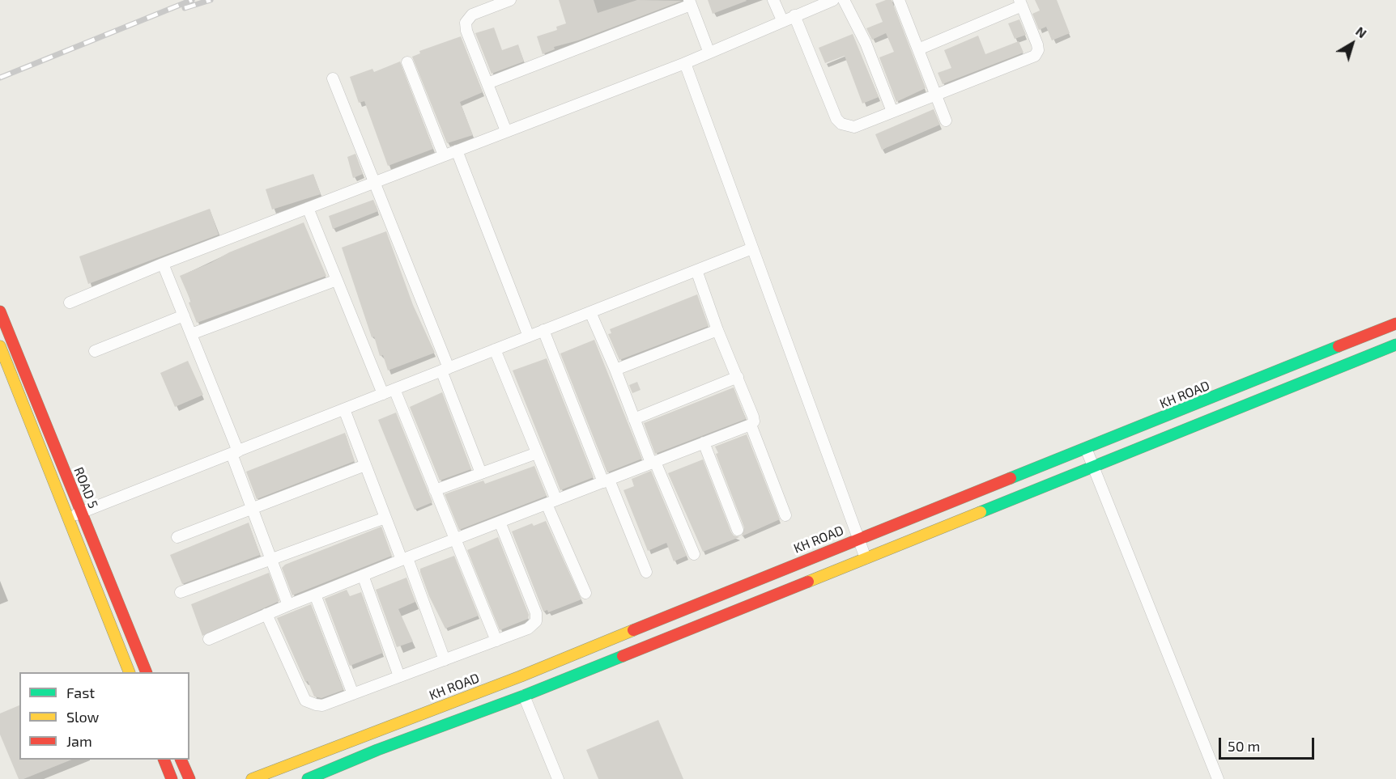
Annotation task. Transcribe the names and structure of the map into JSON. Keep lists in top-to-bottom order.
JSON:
{
  "streets": {
    "main road": ["KH ROAD", "ROAD 5"]
  },
  "legend": ["Fast", "Slow", "Jam"],
  "scale_bar": "50 m",
  "north": "top right"
}
